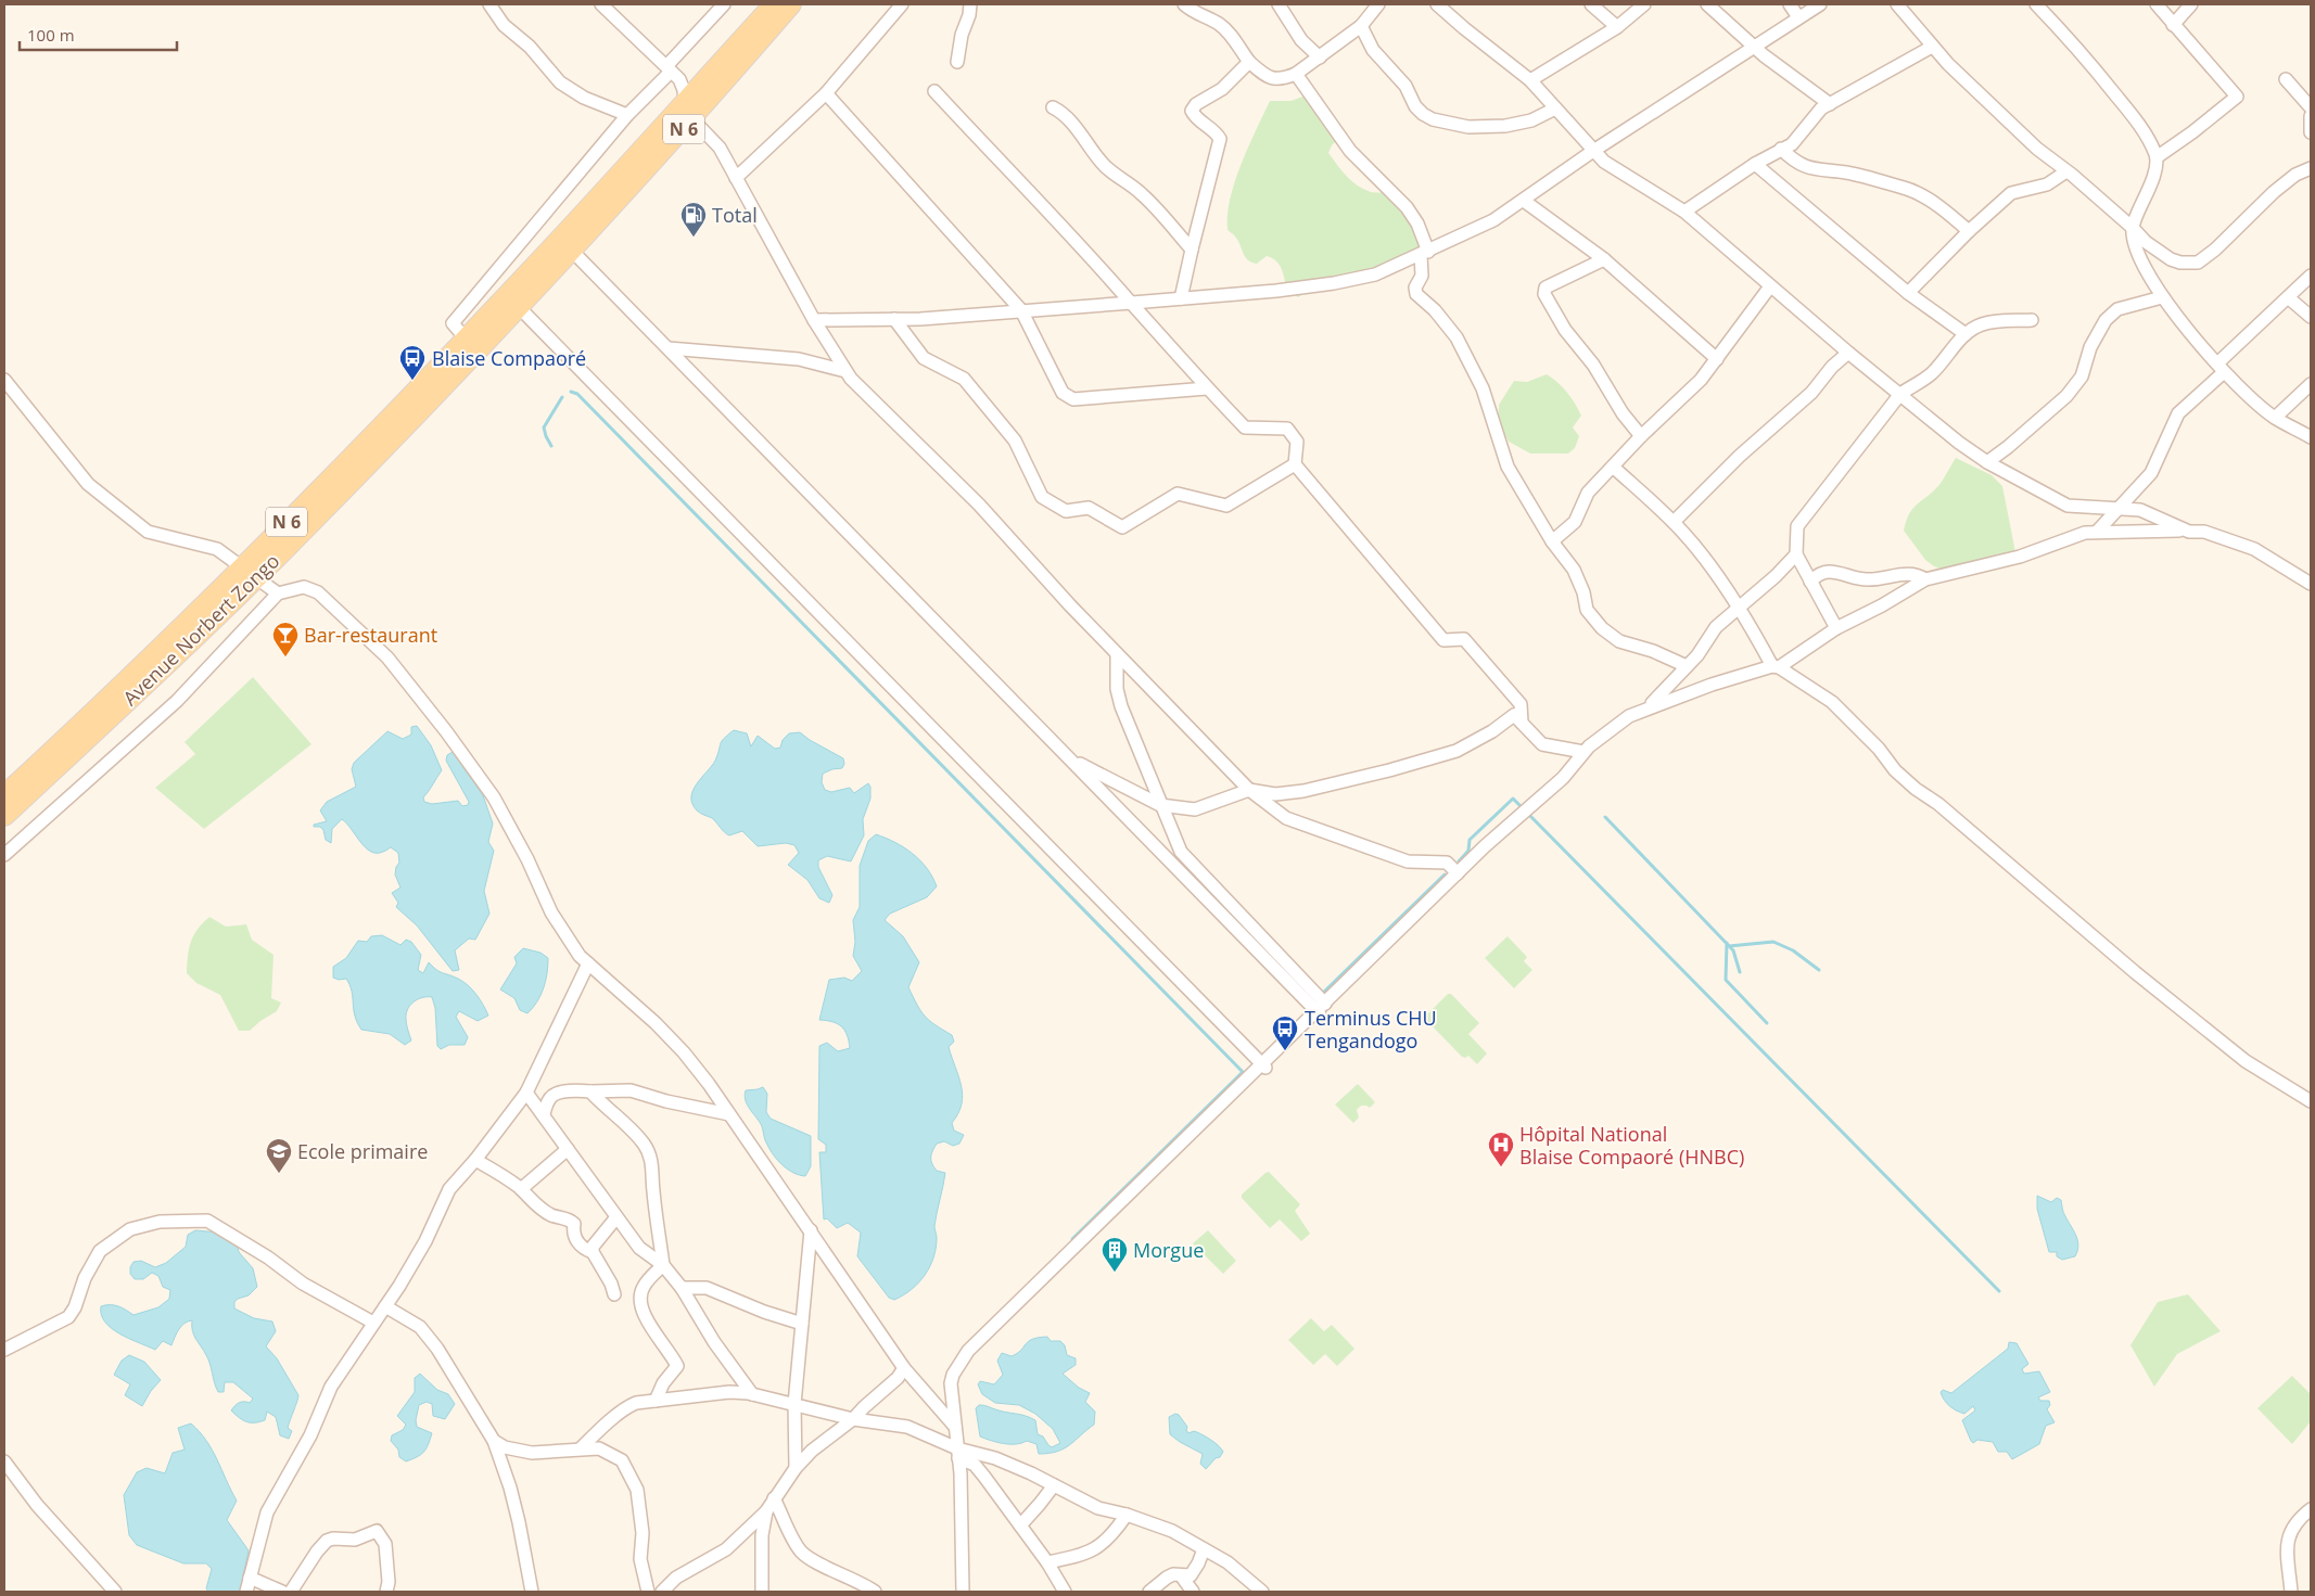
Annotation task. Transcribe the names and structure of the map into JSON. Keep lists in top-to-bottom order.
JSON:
{
  "streets": {
    "main road": ["N 6", "Avenue Norbert Zongo"]
  },
  "crossings": [
    ["N 6", "Avenue Norbert Zongo"]
  ],
  "places": {
    "fuel station": ["Total"],
    "bus stop": ["Blaise Compaoré", "Terminus CHU Tengandogo"],
    "bar": ["Bar-restaurant"],
    "hospital": ["Hôpital National Blaise Compaoré (HNBC)"],
    "school or university": ["Ecole primaire"],
    "building": ["Morgue"]
  },
  "scale_bar": "100 m"
}
